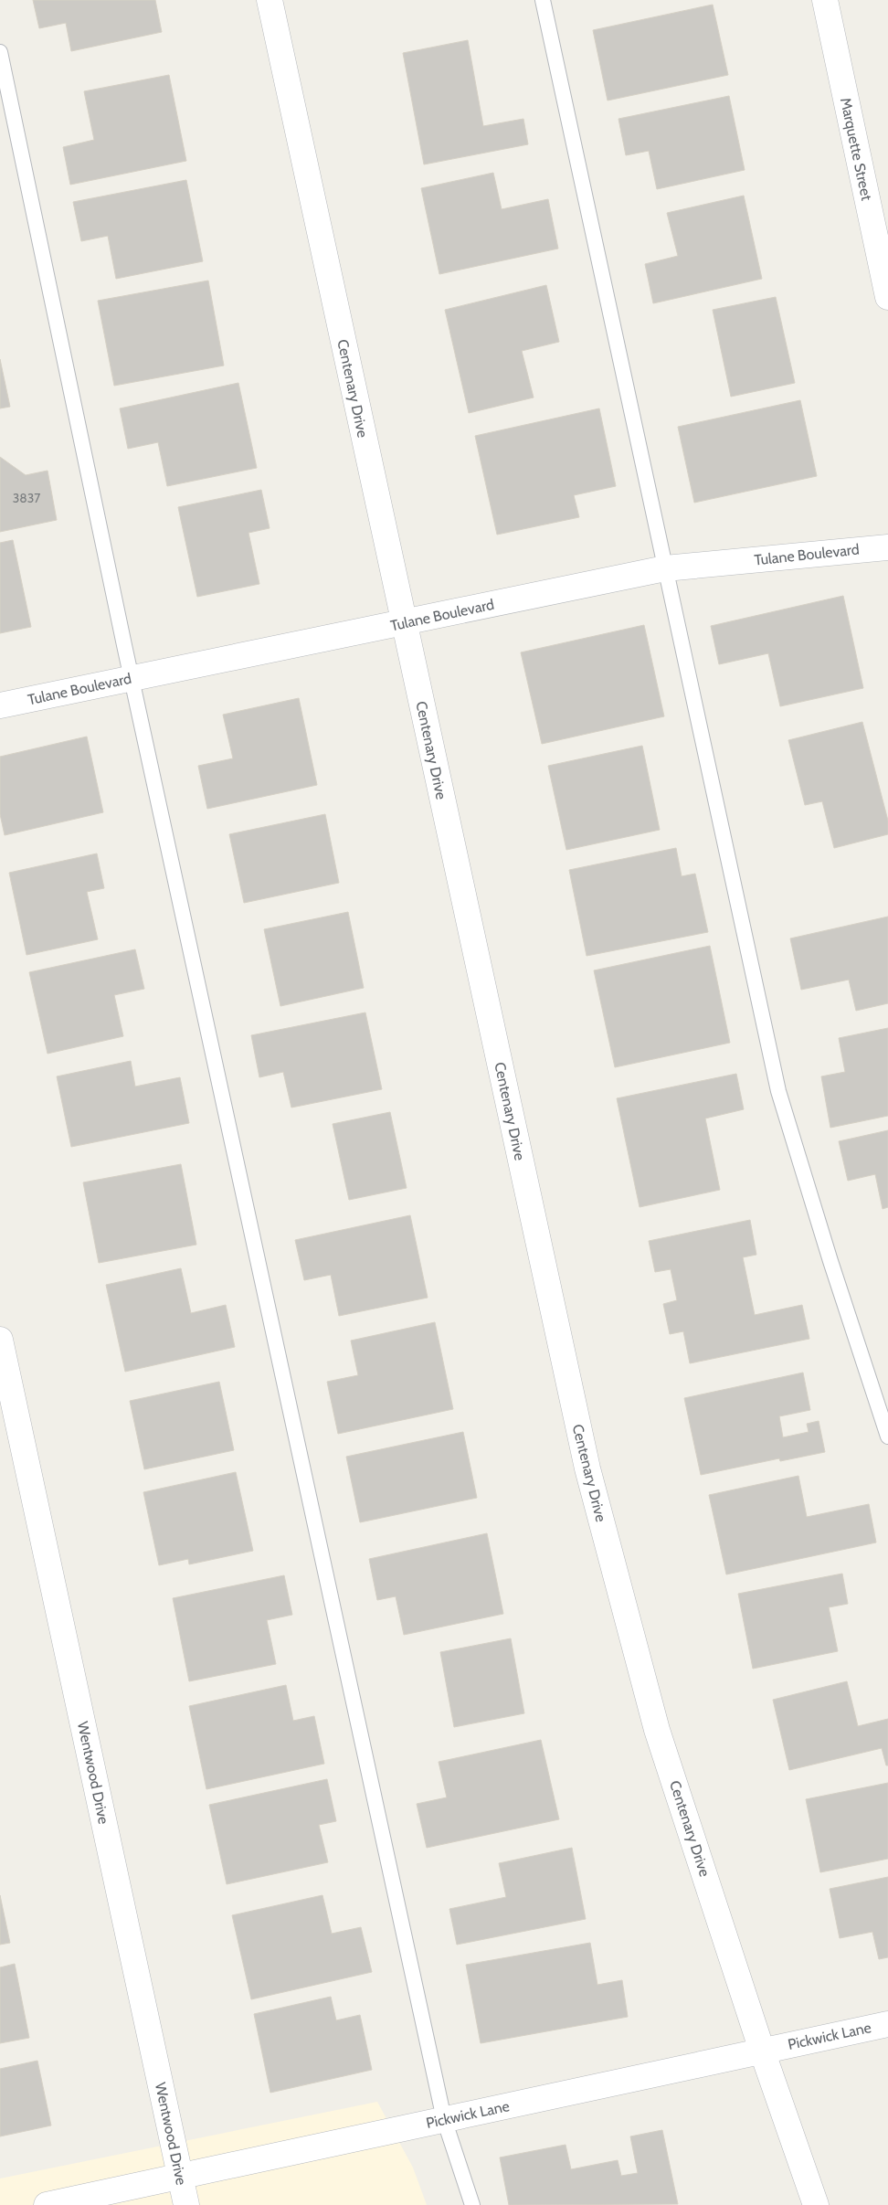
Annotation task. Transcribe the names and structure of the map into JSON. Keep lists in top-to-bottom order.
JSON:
{
  "streets": {
    "street": [
      "Marquette Street",
      "Centenary Drive",
      "Tulane Boulevard",
      "Wentwood Drive",
      "Pickwick Lane"
    ]
  },
  "crossings": [
    ["Centenary Drive", "Tulane Boulevard"],
    ["Centenary Drive", "Pickwick Lane"],
    ["Wentwood Drive", "Pickwick Lane"]
  ],
  "house_numbers": ["3837"]
}
